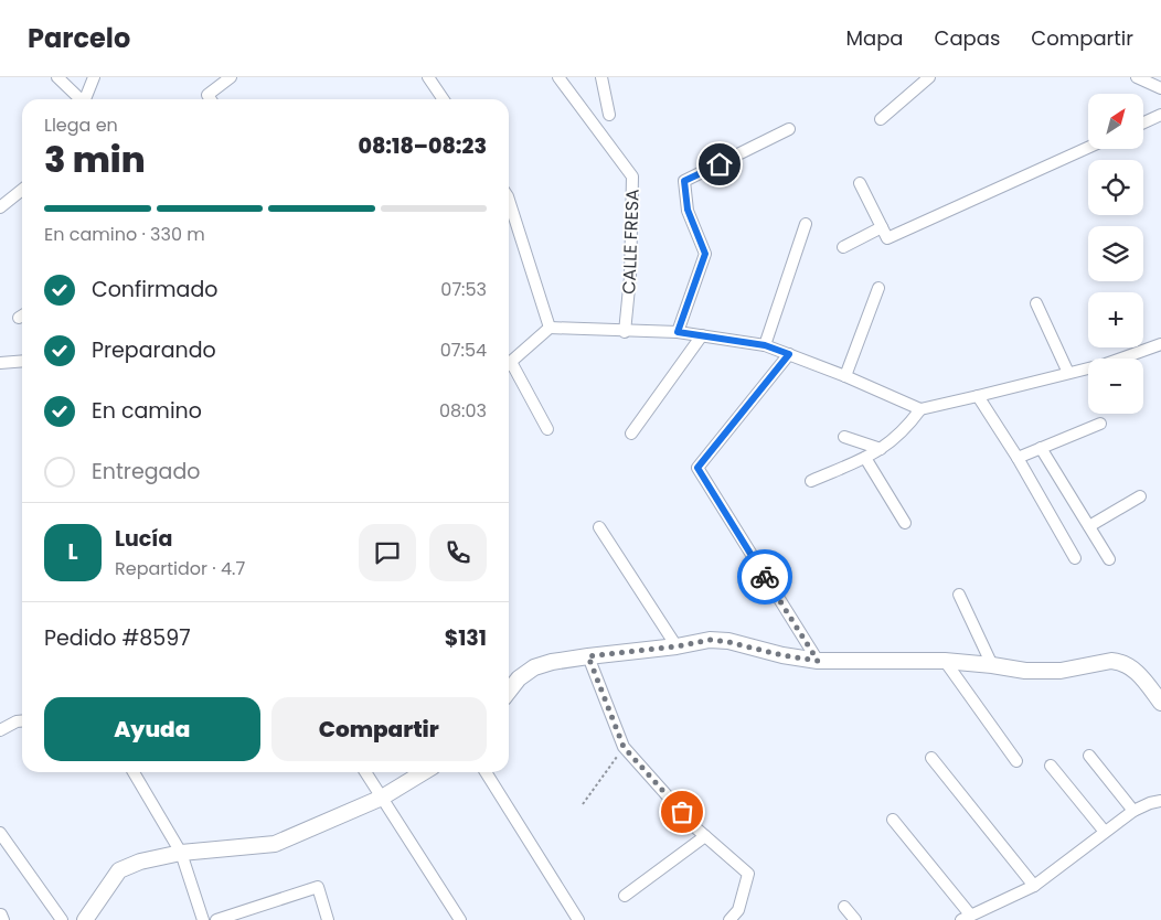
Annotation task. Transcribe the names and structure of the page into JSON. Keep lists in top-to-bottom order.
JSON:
{
  "streets": {
    "street": ["CALLE FRESA"]
  },
  "north": "top right",
  "page": {
    "header": "Parcelo",
    "nav": ["Mapa", "Capas", "Compartir"],
    "map_buttons": ["+", "−"],
    "heading": ["3 min", "Llega en", "08:18–08:23"],
    "panel": [
      "Lucía",
      "Repartidor · 4.7",
      "Pedido #8597",
      "$131"
    ],
    "bar": "En camino · 330 m",
    "list": [
      ["Confirmado", "07:53"],
      ["Preparando", "07:54"],
      ["En camino", "08:03"],
      "Entregado"
    ],
    "round": "L",
    "buttons": ["Ayuda", "Compartir"]
  }
}
